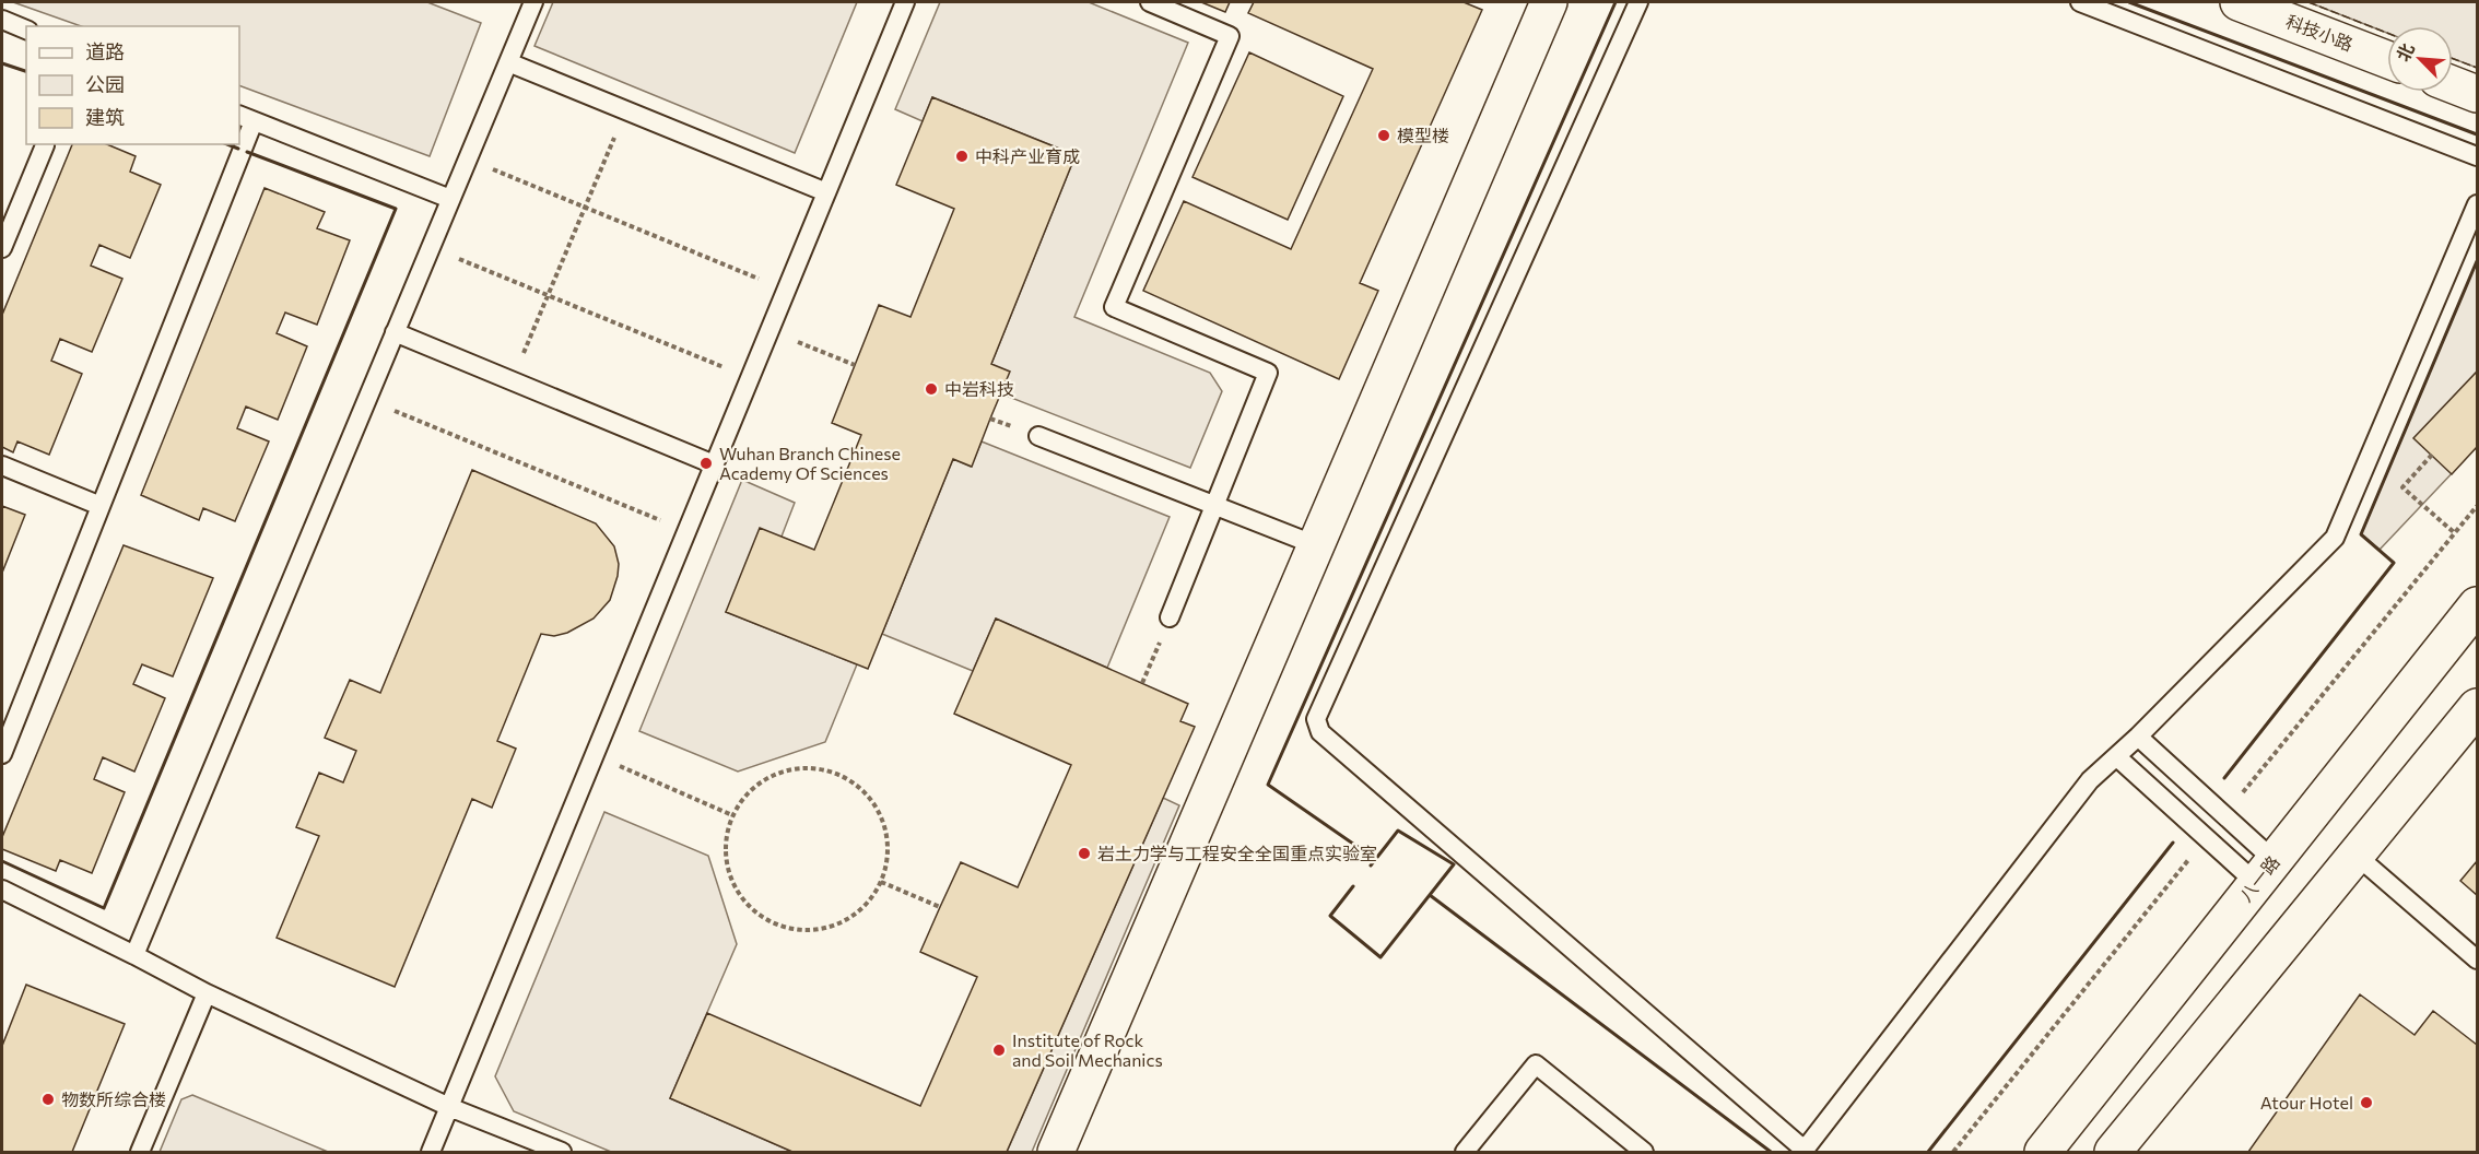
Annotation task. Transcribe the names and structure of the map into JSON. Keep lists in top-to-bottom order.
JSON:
{
  "streets": {
    "street": ["科技小路", "八一路"]
  },
  "places": [
    "模型楼",
    "中科产业育成",
    "中岩科技",
    "Wuhan Branch Chinese Academy Of Sciences",
    "岩土力学与工程安全全国重点实验室",
    "Institute of Rock and Soil Mechanics",
    "物数所综合楼",
    "Atour Hotel"
  ],
  "legend": ["道路", "公园", "建筑"],
  "north": "top left"
}
